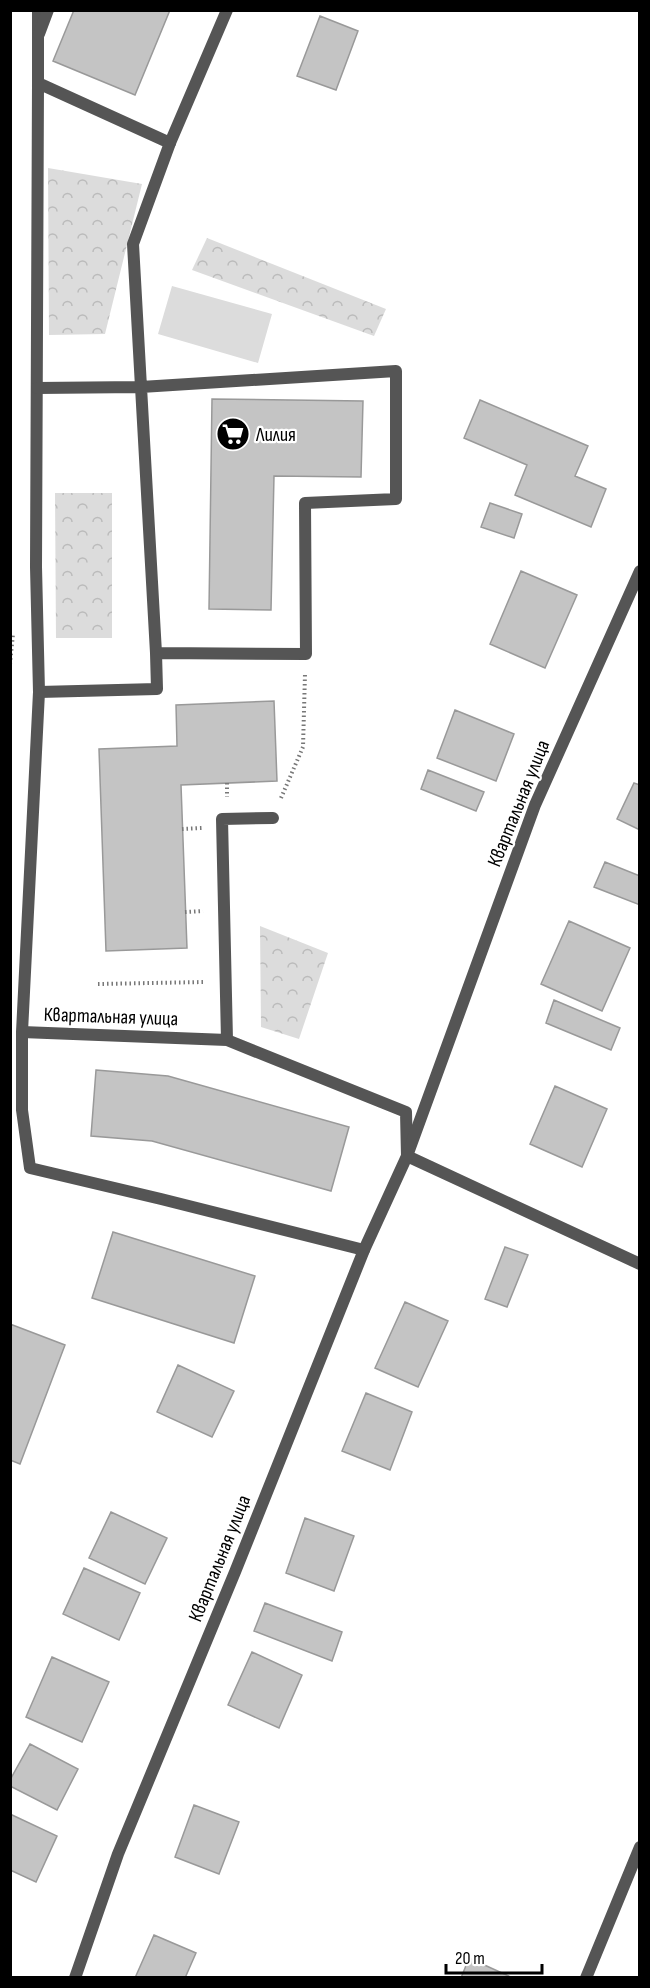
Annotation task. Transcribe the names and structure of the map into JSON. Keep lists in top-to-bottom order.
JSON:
{
  "streets": {
    "street": ["Квартальная улица"]
  },
  "places": {
    "supermarket": ["Лилия"]
  },
  "scale_bar": "20 m"
}
